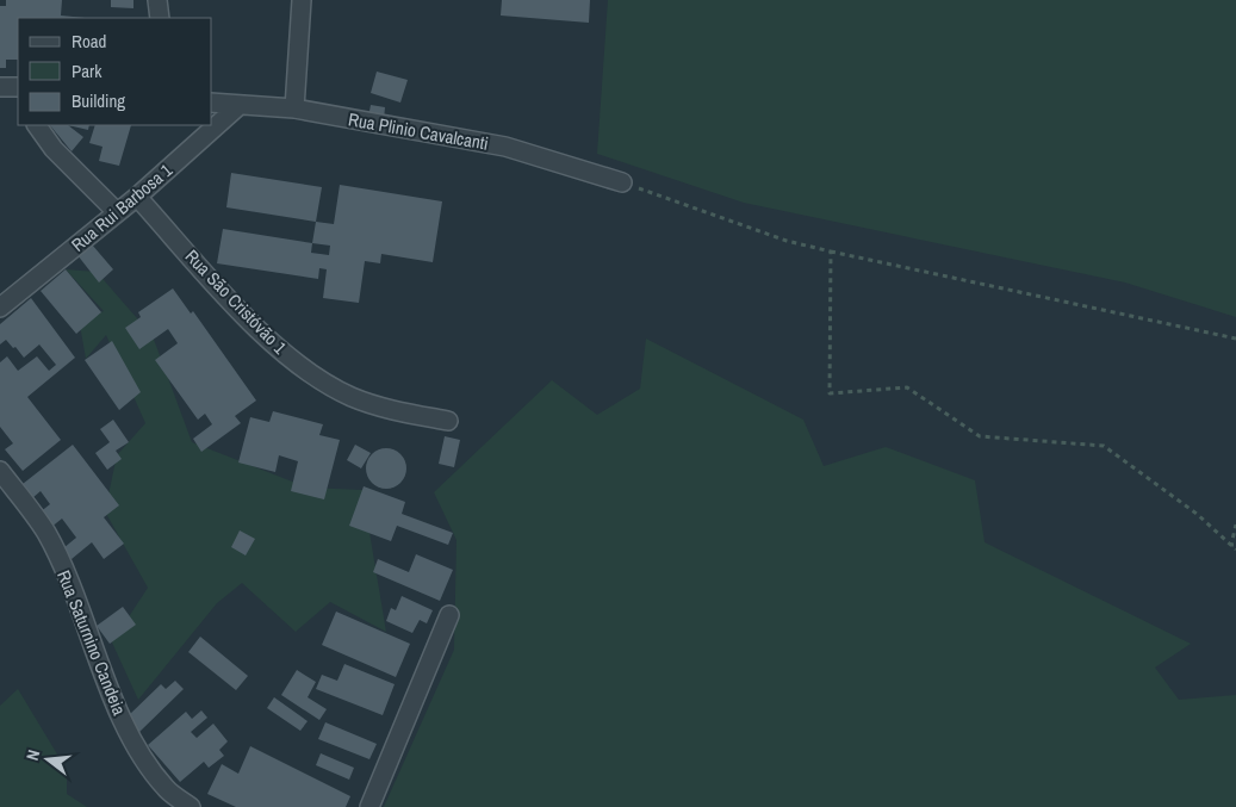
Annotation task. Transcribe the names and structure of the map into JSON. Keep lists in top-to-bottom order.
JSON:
{
  "streets": {
    "street": [
      "Rua Plinio Cavalcanti",
      "Rua Rui Barbosa 1",
      "Rua São Cristóvão 1",
      "Rua Saturnino Candeia"
    ]
  },
  "crossings": [
    ["Rua Plinio Cavalcanti", "Rua Rui Barbosa 1"],
    ["Rua Rui Barbosa 1", "Rua São Cristóvão 1"]
  ],
  "legend": ["Road", "Park", "Building"],
  "north": "left"
}
